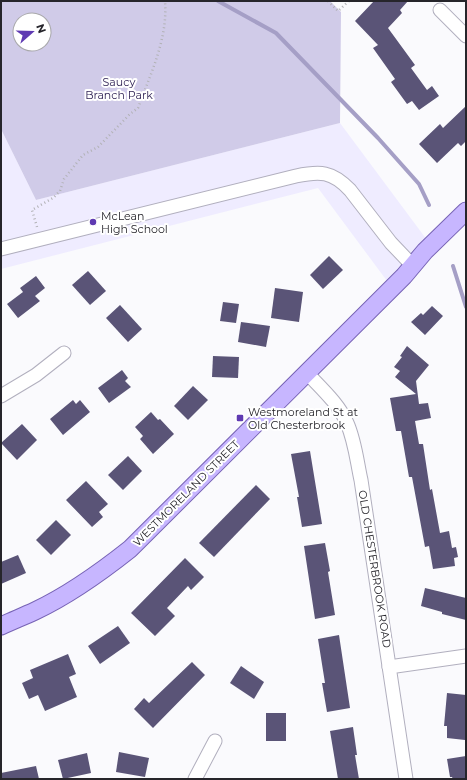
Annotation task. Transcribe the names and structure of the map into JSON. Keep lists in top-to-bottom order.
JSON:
{
  "streets": {
    "main road": ["WESTMORELAND STREET"],
    "street": ["OLD CHESTERBROOK ROAD"]
  },
  "crossings": [
    ["WESTMORELAND STREET", "OLD CHESTERBROOK ROAD"]
  ],
  "parks": ["Saucy Branch Park"],
  "places": {
    "other": ["McLean High School"],
    "transit": ["Westmoreland St at Old Chesterbrook"]
  },
  "north": "right"
}
